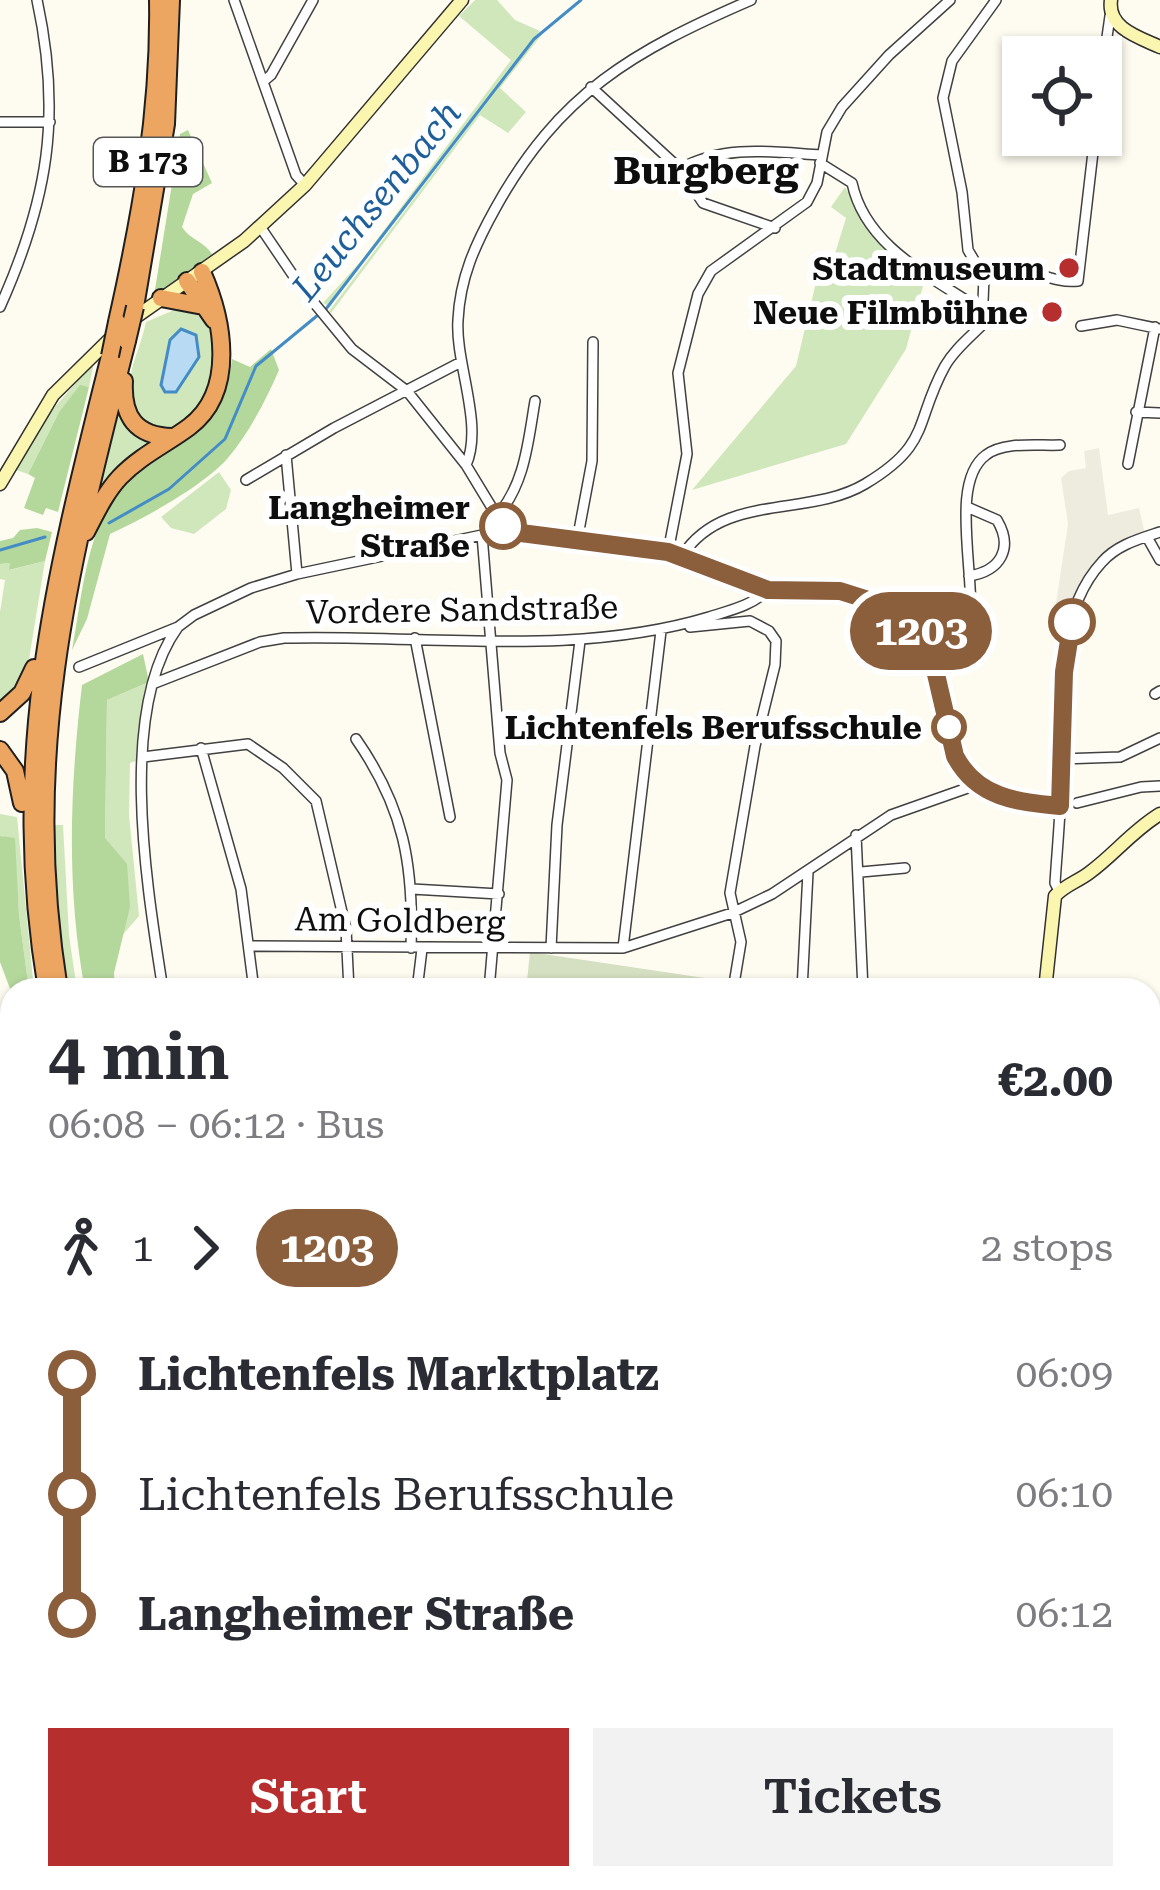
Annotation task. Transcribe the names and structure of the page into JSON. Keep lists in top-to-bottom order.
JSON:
{
  "streets": {
    "highway": ["B 173"],
    "street": ["Vordere Sandstraße", "Am Goldberg"]
  },
  "districts": ["Burgberg"],
  "water": ["Leuchsenbach"],
  "places": [
    "Stadtmuseum",
    "Neue Filmbühne",
    "Langheimer Straße",
    "Lichtenfels Berufsschule"
  ],
  "lines": ["bus line 1203"],
  "page": {
    "on_map": "1203",
    "heading": ["4 min", "06:08 – 06:12 · Bus", "€2.00"],
    "legs": ["1", "1203", "2 stops"],
    "list": [
      {
        "name": "Lichtenfels Marktplatz",
        "value": "06:09"
      },
      {
        "name": "Lichtenfels Berufsschule",
        "value": "06:10"
      },
      {
        "name": "Langheimer Straße",
        "value": "06:12"
      }
    ],
    "buttons": ["Start", "Tickets"]
  }
}
